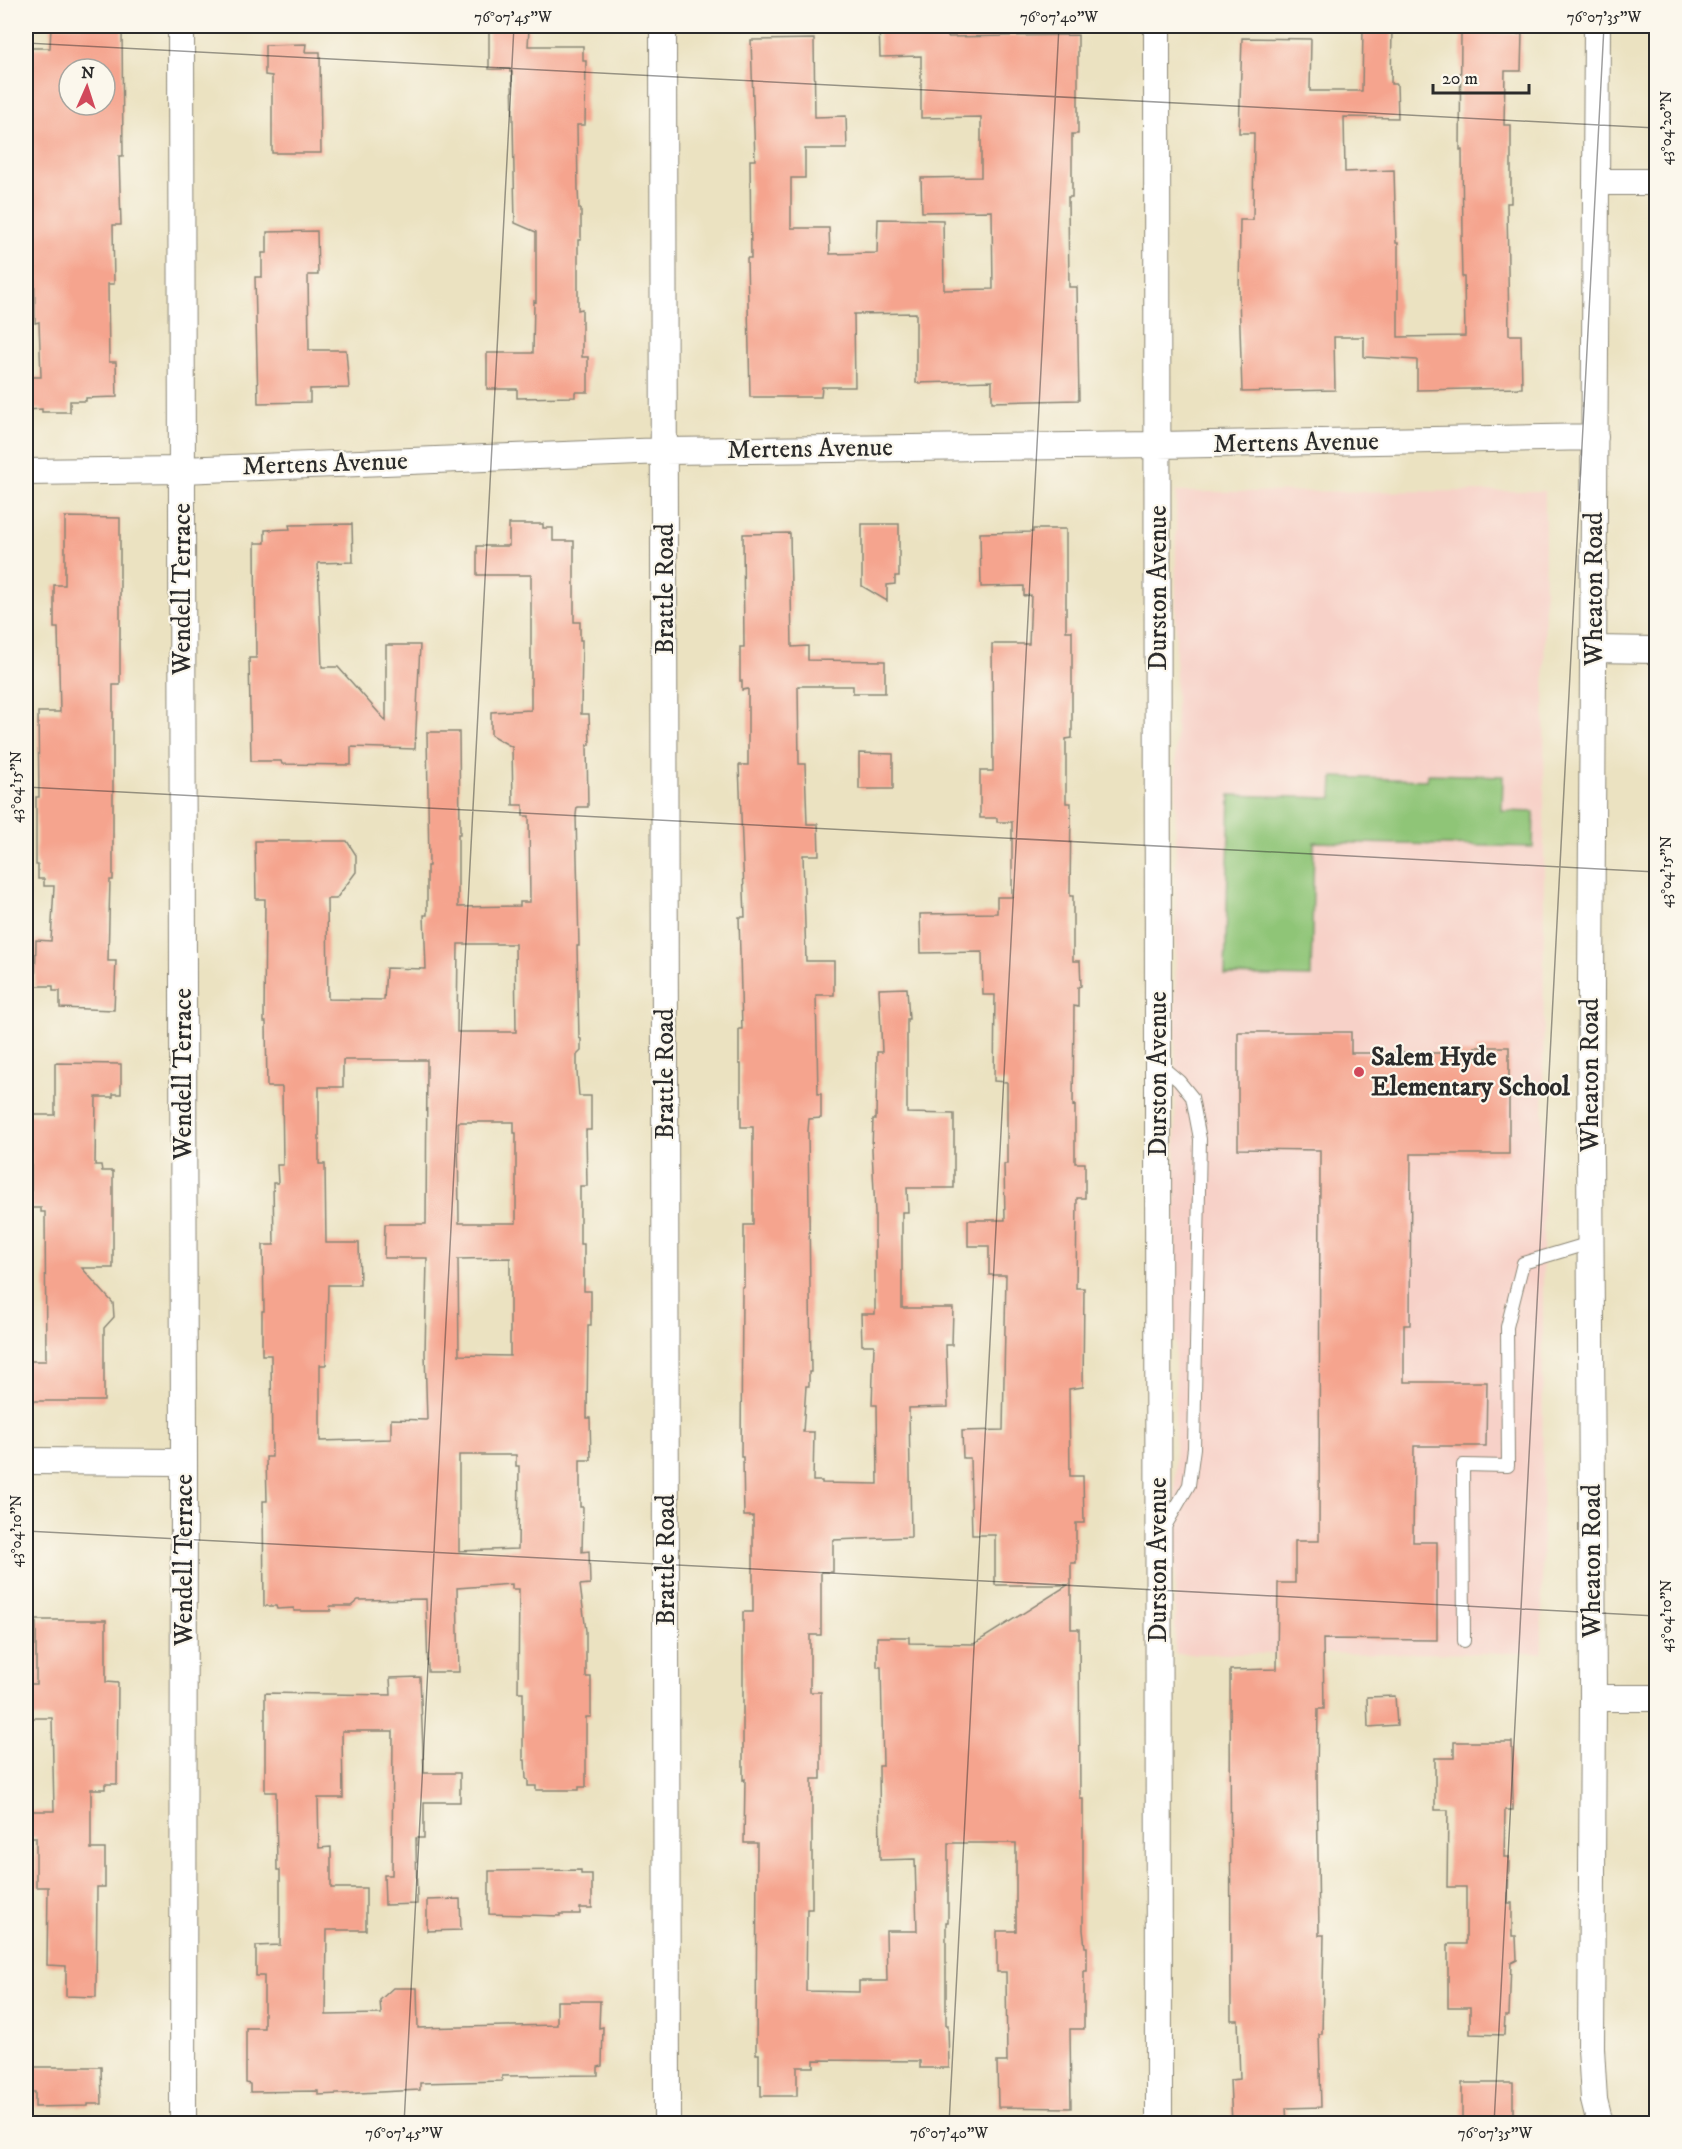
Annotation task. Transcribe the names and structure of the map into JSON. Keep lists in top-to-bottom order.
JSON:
{
  "streets": {
    "street": [
      "Mertens Avenue",
      "Durston Avenue",
      "Wendell Terrace",
      "Brattle Road",
      "Wheaton Road"
    ]
  },
  "crossings": [
    ["Mertens Avenue", "Durston Avenue"],
    ["Mertens Avenue", "Wendell Terrace"],
    ["Mertens Avenue", "Brattle Road"],
    ["Mertens Avenue", "Wheaton Road"]
  ],
  "places": ["Salem Hyde Elementary School"],
  "scale_bar": "20 m",
  "north": "top",
  "coordinates": [
    "76°07'45\"W",
    "76°07'40\"W",
    "76°07'35\"W",
    "43°04'20\"N",
    "43°04'15\"N",
    "43°04'10\"N"
  ]
}
